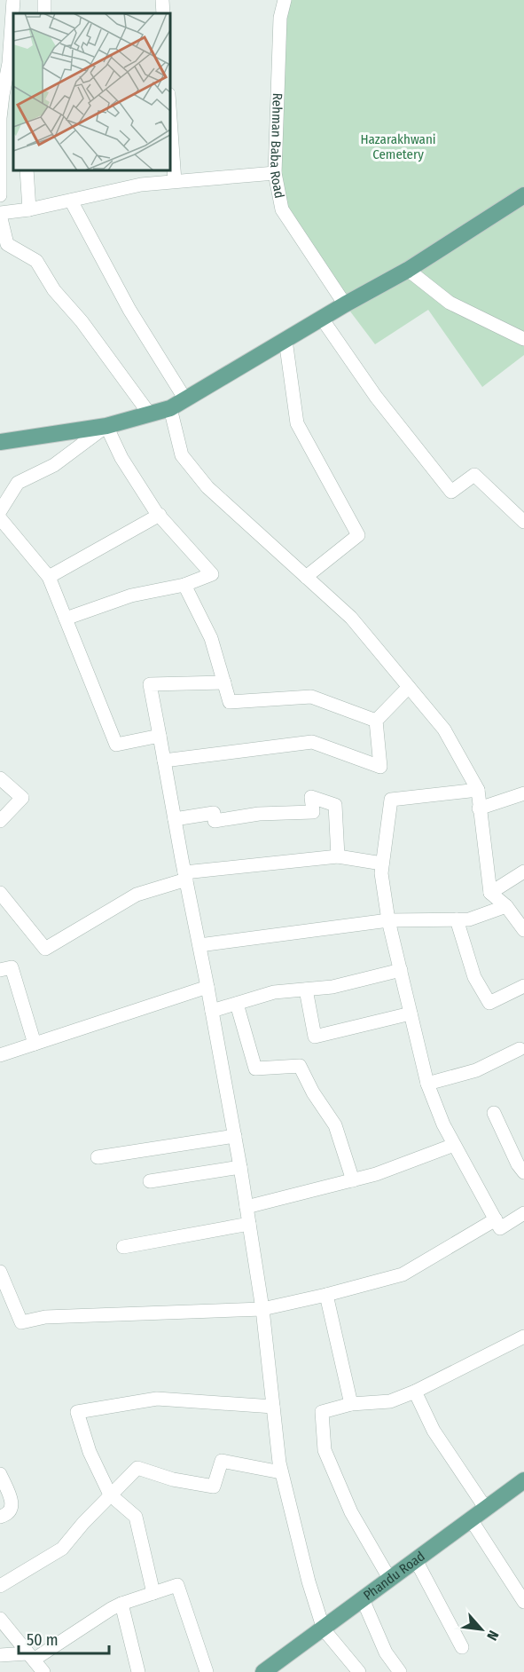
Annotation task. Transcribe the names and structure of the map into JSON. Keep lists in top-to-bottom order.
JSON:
{
  "streets": {
    "main road": ["Phandu Road"],
    "street": ["Rehman Baba Road"]
  },
  "parks": ["Hazarakhwani Cemetery"],
  "scale_bar": "50 m",
  "north": "bottom right"
}
